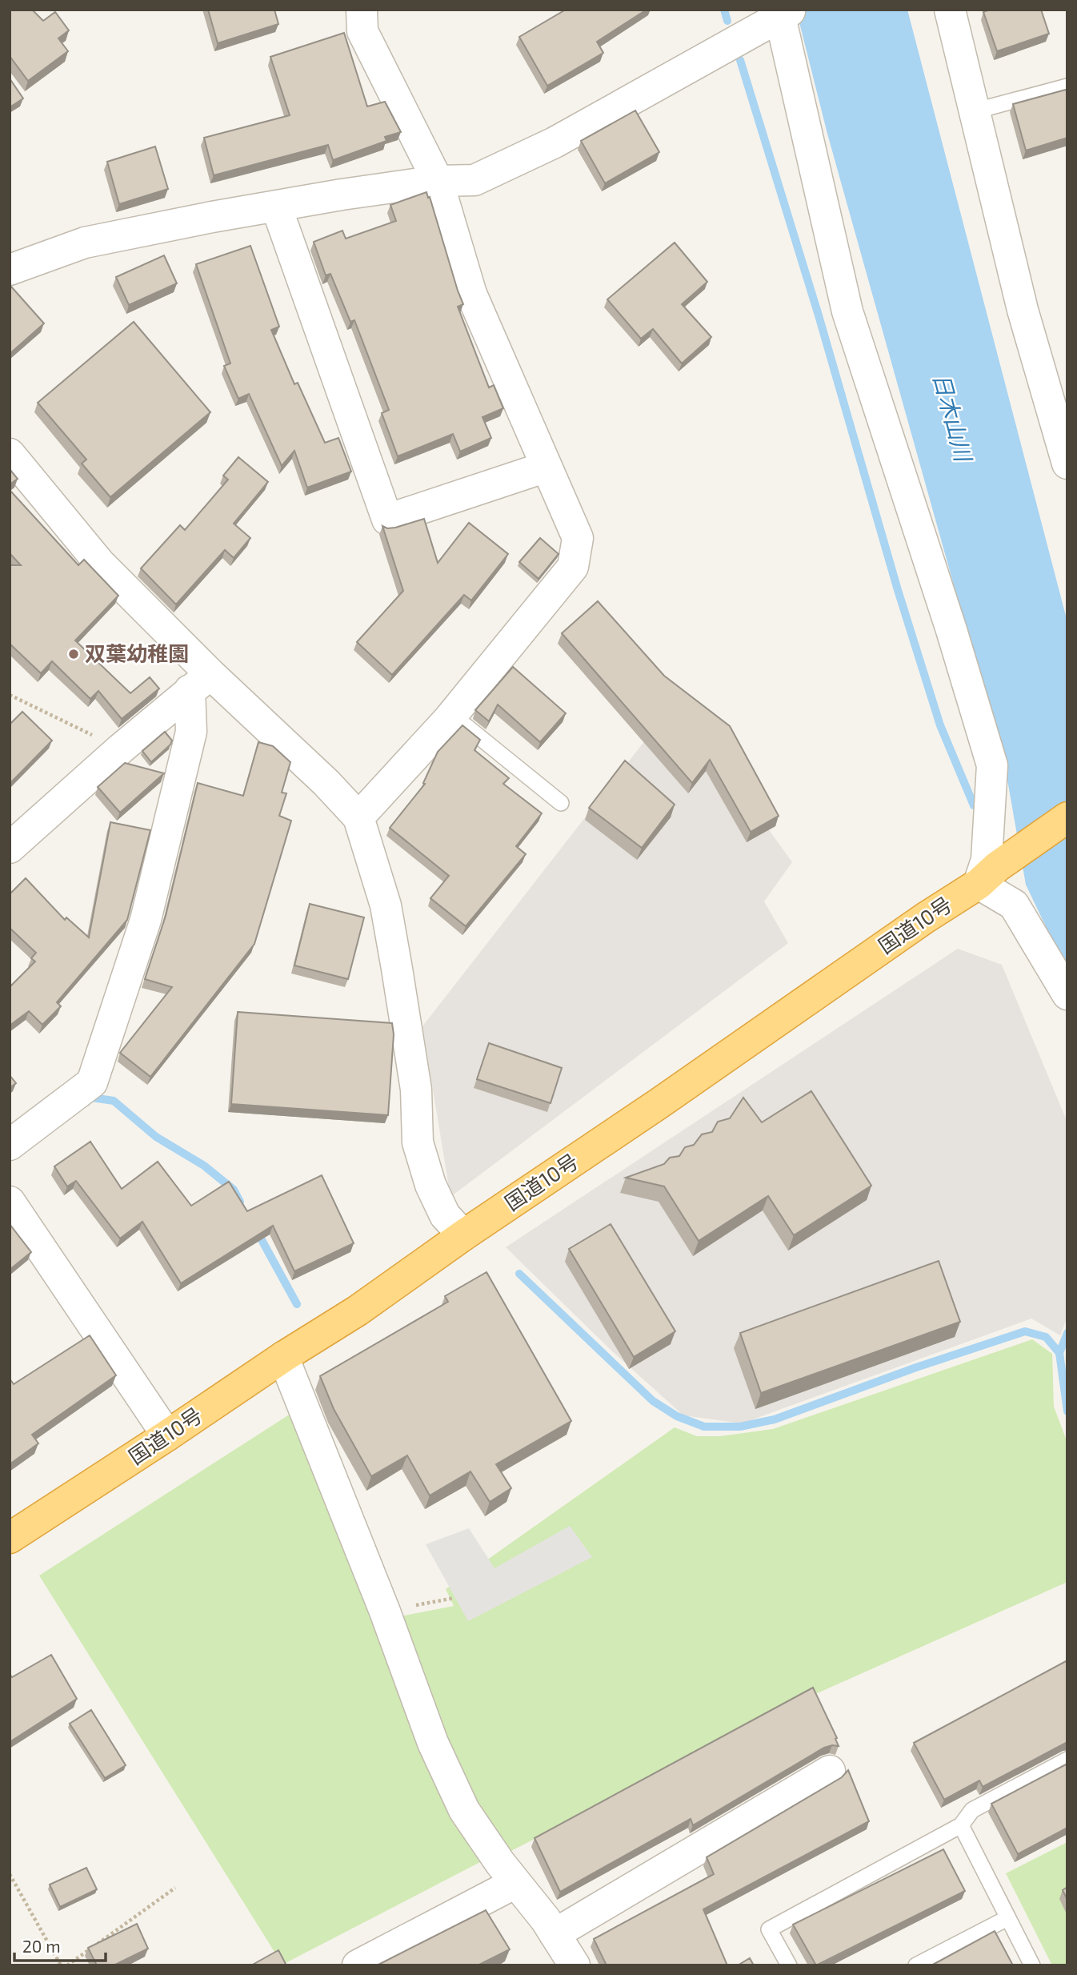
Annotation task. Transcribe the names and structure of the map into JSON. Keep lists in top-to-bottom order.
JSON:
{
  "streets": {
    "highway": ["国道10号"]
  },
  "water": ["日木山川"],
  "places": ["双葉幼稚園"],
  "scale_bar": "20 m"
}
